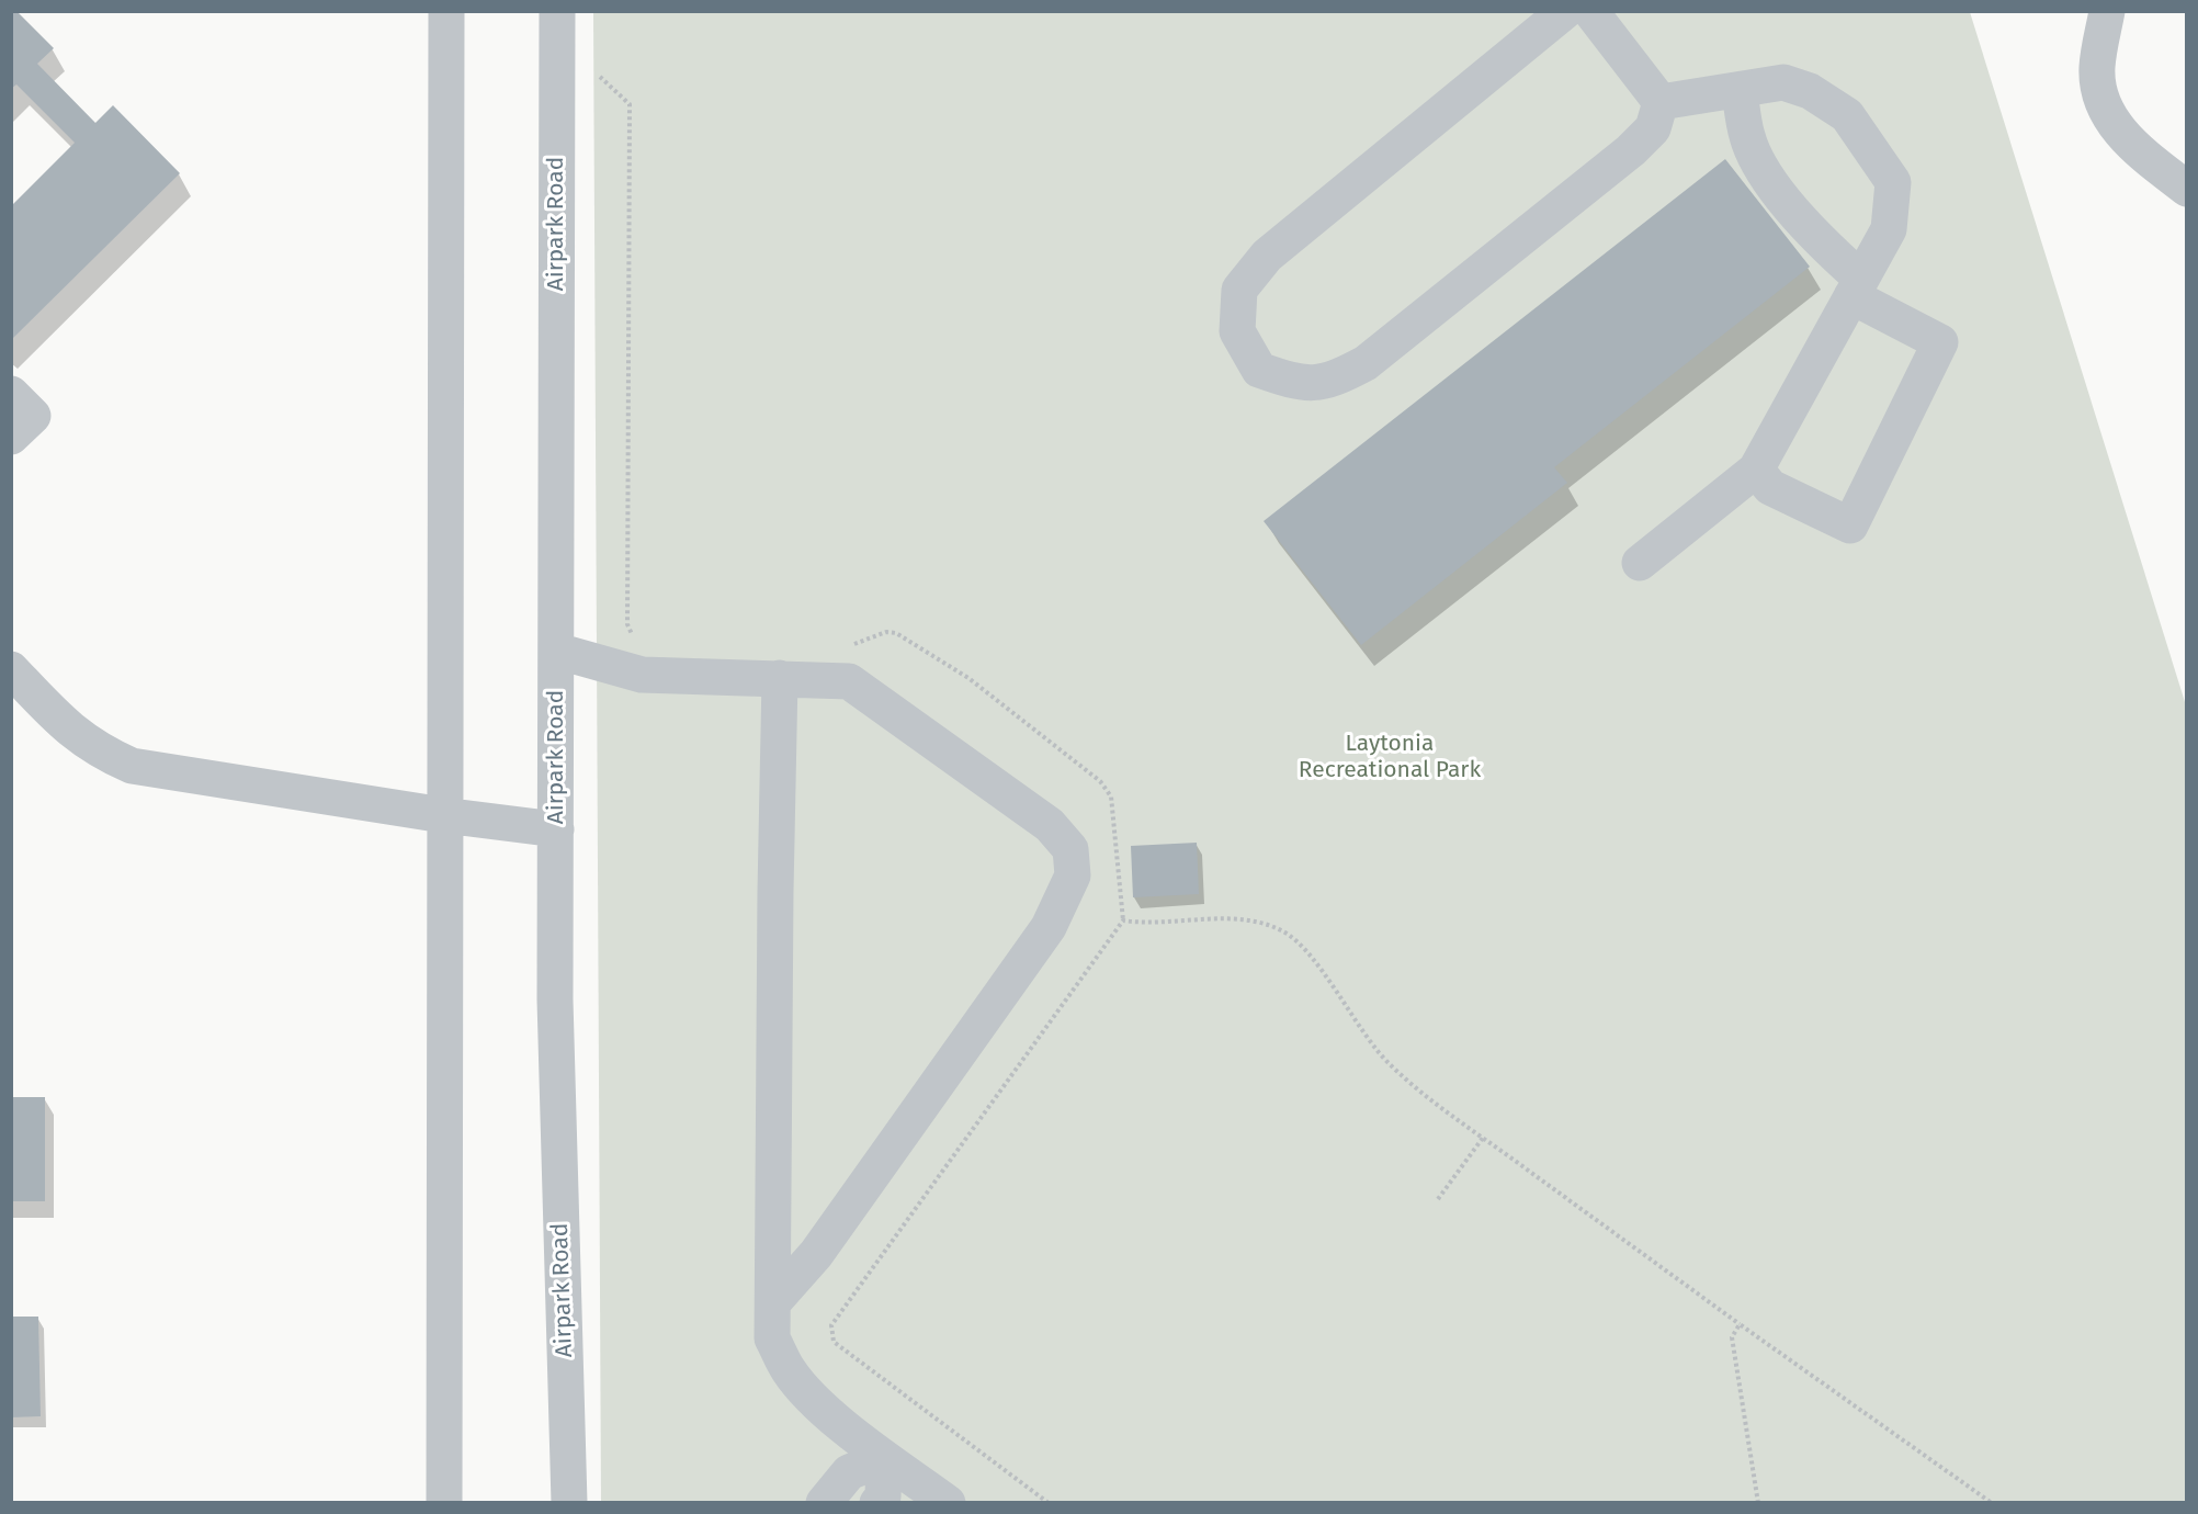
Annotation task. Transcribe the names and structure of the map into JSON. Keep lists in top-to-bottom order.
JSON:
{
  "streets": {
    "street": ["Airpark Road"]
  },
  "parks": ["Laytonia Recreational Park"]
}
